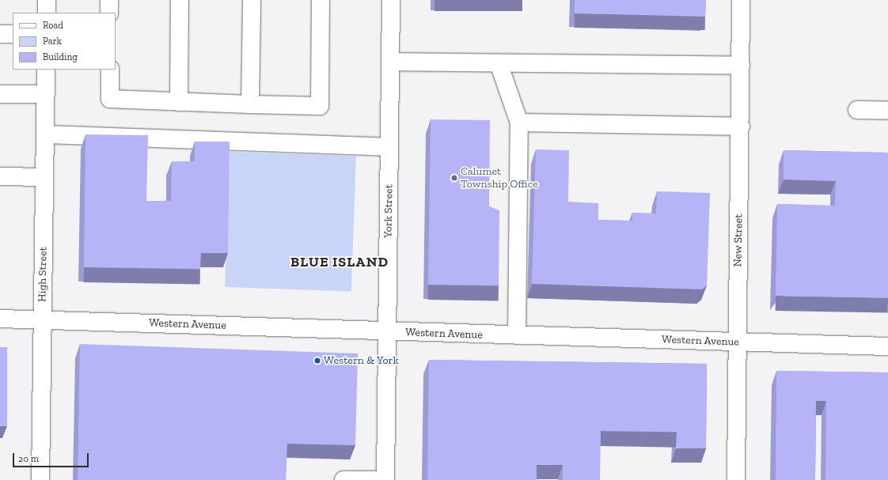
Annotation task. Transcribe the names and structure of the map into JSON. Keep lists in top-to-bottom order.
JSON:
{
  "streets": {
    "street": [
      "York Street",
      "New Street",
      "High Street",
      "Western Avenue"
    ]
  },
  "crossings": [
    ["York Street", "Western Avenue"],
    ["New Street", "Western Avenue"],
    ["High Street", "Western Avenue"]
  ],
  "districts": ["BLUE ISLAND"],
  "places": ["Calumet Township Office", "Western & York"],
  "legend": ["Road", "Park", "Building"],
  "scale_bar": "20 m"
}
